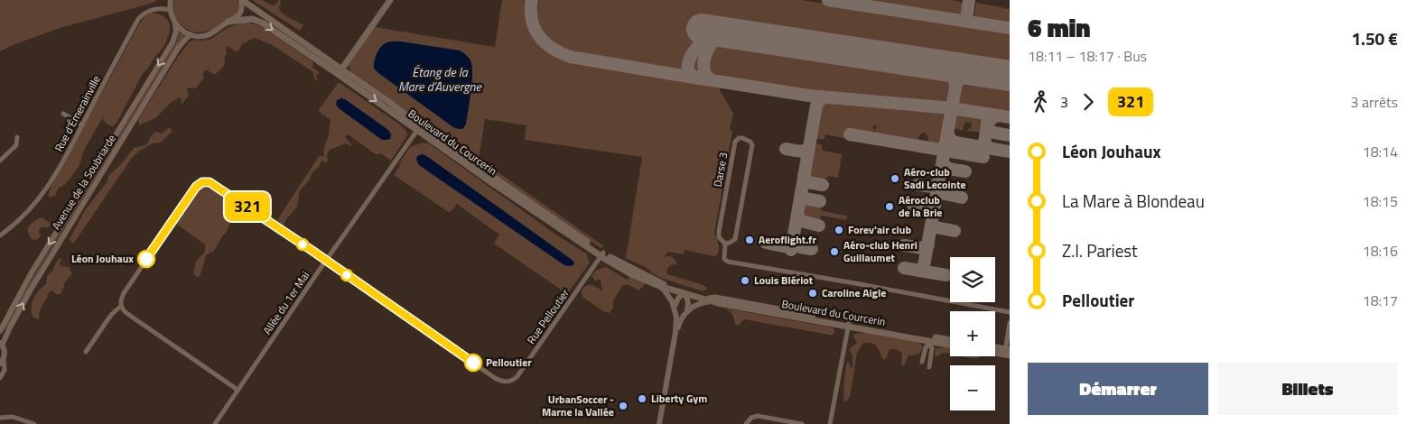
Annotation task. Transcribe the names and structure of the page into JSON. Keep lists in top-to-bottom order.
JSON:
{
  "streets": {
    "main road": ["Boulevard du Courcerin"],
    "street": [
      "Rue d'Émerainville",
      "Darse 3",
      "Avenue de la Soubriarde",
      "Allée du 1er Mai",
      "Rue Pelloutier"
    ]
  },
  "crossings": [
    ["Boulevard du Courcerin", "Allée du 1er Mai"],
    ["Boulevard du Courcerin", "Rue Pelloutier"],
    ["Allée du 1er Mai", "Rue Pelloutier"]
  ],
  "water": ["Étang de la Mare d’Auvergne"],
  "places": [
    "Aéro-club Sadi Lecointe",
    "Aéroclub de la Brie",
    "Forev'air club",
    "Aeroflight.fr",
    "Aéro-club Henri Guillaumet",
    "Léon Jouhaux",
    "Louis Blériot",
    "Caroline Aigle",
    "Pelloutier",
    "Liberty Gym",
    "UrbanSoccer - Marne la Vallée"
  ],
  "lines": ["bus line 321"],
  "page": {
    "on_map": "321",
    "heading": ["6 min", "18:11 – 18:17 · Bus", "1.50 €"],
    "legs": ["3", "321", "3 arrêts"],
    "list": [
      {
        "name": "Léon Jouhaux",
        "value": "18:14"
      },
      {
        "name": "La Mare à Blondeau",
        "value": "18:15"
      },
      {
        "name": "Z.I. Pariest",
        "value": "18:16"
      },
      {
        "name": "Pelloutier",
        "value": "18:17"
      }
    ],
    "map_buttons": ["+", "−"],
    "buttons": ["Démarrer", "Billets"]
  }
}
